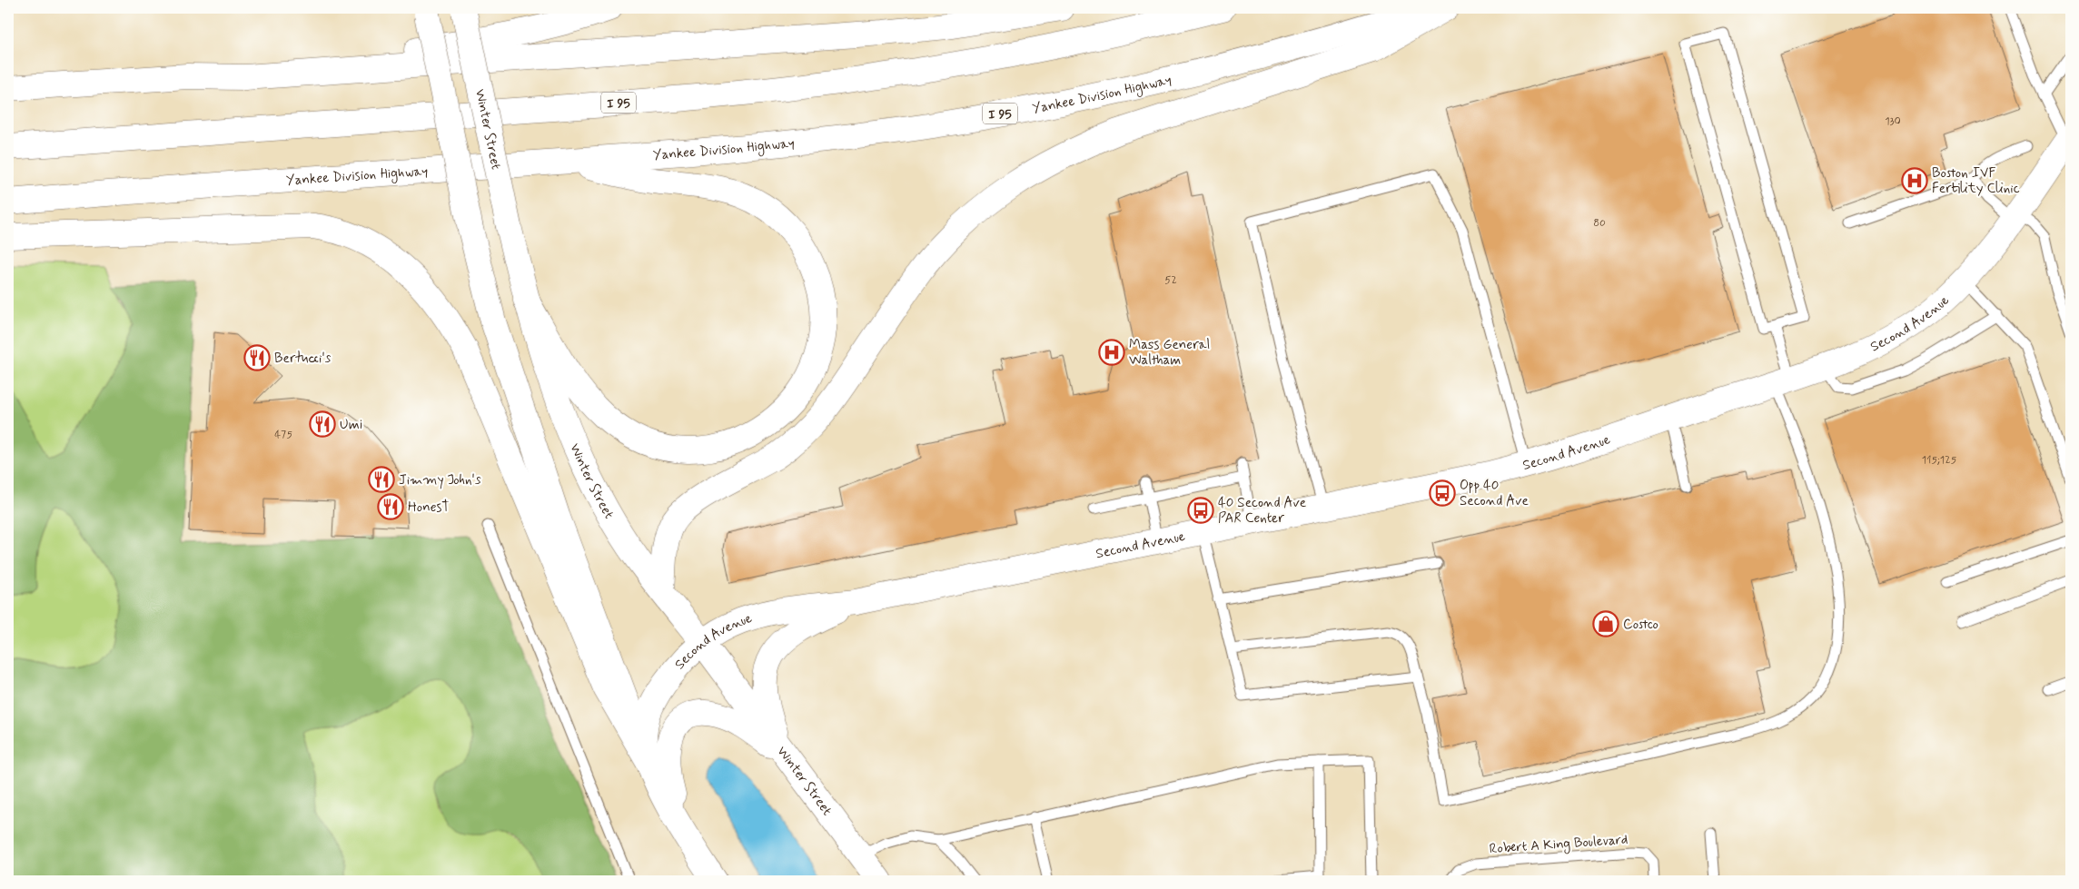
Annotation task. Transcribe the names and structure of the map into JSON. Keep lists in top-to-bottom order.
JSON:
{
  "streets": {
    "main road": [
      "Yankee Division Highway",
      "I 95",
      "Winter Street",
      "Second Avenue"
    ],
    "lane": ["Robert A King Boulevard"]
  },
  "crossings": [
    ["Winter Street", "Second Avenue"]
  ],
  "places": {
    "hospital": ["Boston IVF Fertility Clinic", "Mass General Waltham"],
    "restaurant": [
      "Bertucci's",
      "Umi",
      "Jimmy John's",
      "HonesT"
    ],
    "bus stop": ["Opp 40 Second Ave", "40 Second Ave PAR Center"],
    "shop": ["Costco"]
  },
  "house_numbers": [
    "130",
    "80",
    "52",
    "475",
    "115;125"
  ]
}
